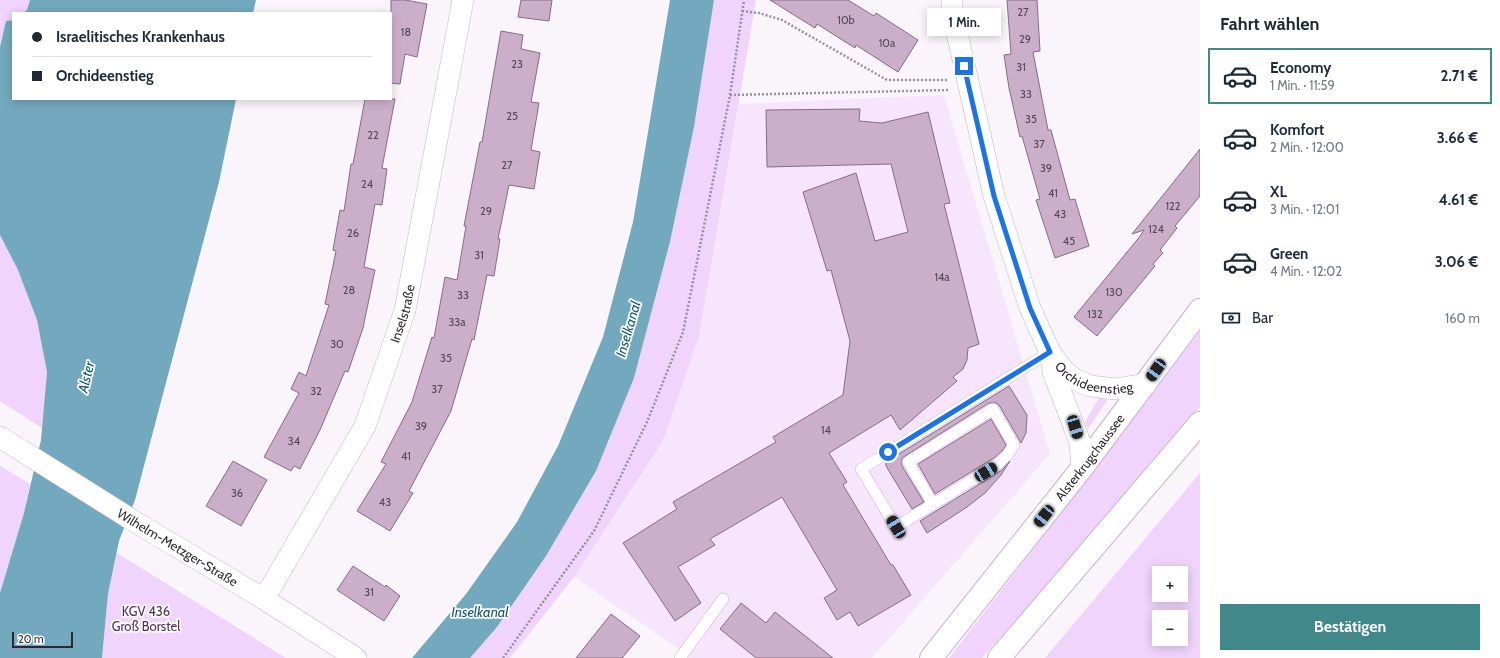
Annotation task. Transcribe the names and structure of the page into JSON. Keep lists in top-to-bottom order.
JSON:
{
  "streets": {
    "main road": ["Alsterkrugchaussee"],
    "street": ["Inselstraße", "Orchideenstieg", "Wilhelm-Metzger-Straße"]
  },
  "crossings": [
    ["Inselstraße", "Wilhelm-Metzger-Straße"],
    ["Orchideenstieg", "Alsterkrugchaussee"]
  ],
  "water": ["Inselkanal", "Alster"],
  "parks": ["KGV 436 Groß Borstel"],
  "house_numbers": [
    "27",
    "10b",
    "18",
    "29",
    "10a",
    "23",
    "31",
    "33",
    "25",
    "35",
    "22",
    "37",
    "27",
    "39",
    "24",
    "41",
    "122",
    "29",
    "43",
    "124",
    "26",
    "45",
    "31",
    "14a",
    "28",
    "130",
    "33",
    "132",
    "33a",
    "30",
    "35",
    "37",
    "32",
    "39",
    "14",
    "34",
    "41",
    "36",
    "43",
    "31"
  ],
  "scale_bar": "20 m",
  "page": {
    "heading": "Fahrt wählen",
    "bubble": "1 Min.",
    "banner": ["Israelitisches Krankenhaus", "Orchideenstieg"],
    "list": [
      {
        "name": "Economy",
        "note": "1 Min. · 11:59",
        "value": "2.71 €"
      },
      {
        "name": "Komfort",
        "note": "2 Min. · 12:00",
        "value": "3.66 €"
      },
      {
        "name": "XL",
        "note": "3 Min. · 12:01",
        "value": "4.61 €"
      },
      {
        "name": "Green",
        "note": "4 Min. · 12:02",
        "value": "3.06 €"
      }
    ],
    "pay": ["Bar", "160 m"],
    "map_buttons": ["+", "−"],
    "buttons": "Bestätigen",
    "scale": "20 m"
  }
}
